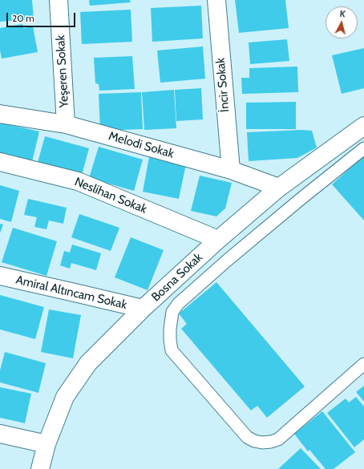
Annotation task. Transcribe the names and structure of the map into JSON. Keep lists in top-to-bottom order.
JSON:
{
  "streets": {
    "street": [
      "Yeşeren Sokak",
      "İncir Sokak",
      "Melodi Sokak",
      "Neslihan Sokak",
      "Bosna Sokak",
      "Amiral Altıncam Sokak"
    ]
  },
  "crossings": [
    ["Yeşeren Sokak", "Melodi Sokak"],
    ["İncir Sokak", "Melodi Sokak"],
    ["Melodi Sokak", "Bosna Sokak"],
    ["Neslihan Sokak", "Bosna Sokak"],
    ["Bosna Sokak", "Amiral Altıncam Sokak"]
  ],
  "scale_bar": "20 m",
  "north": "top"
}
